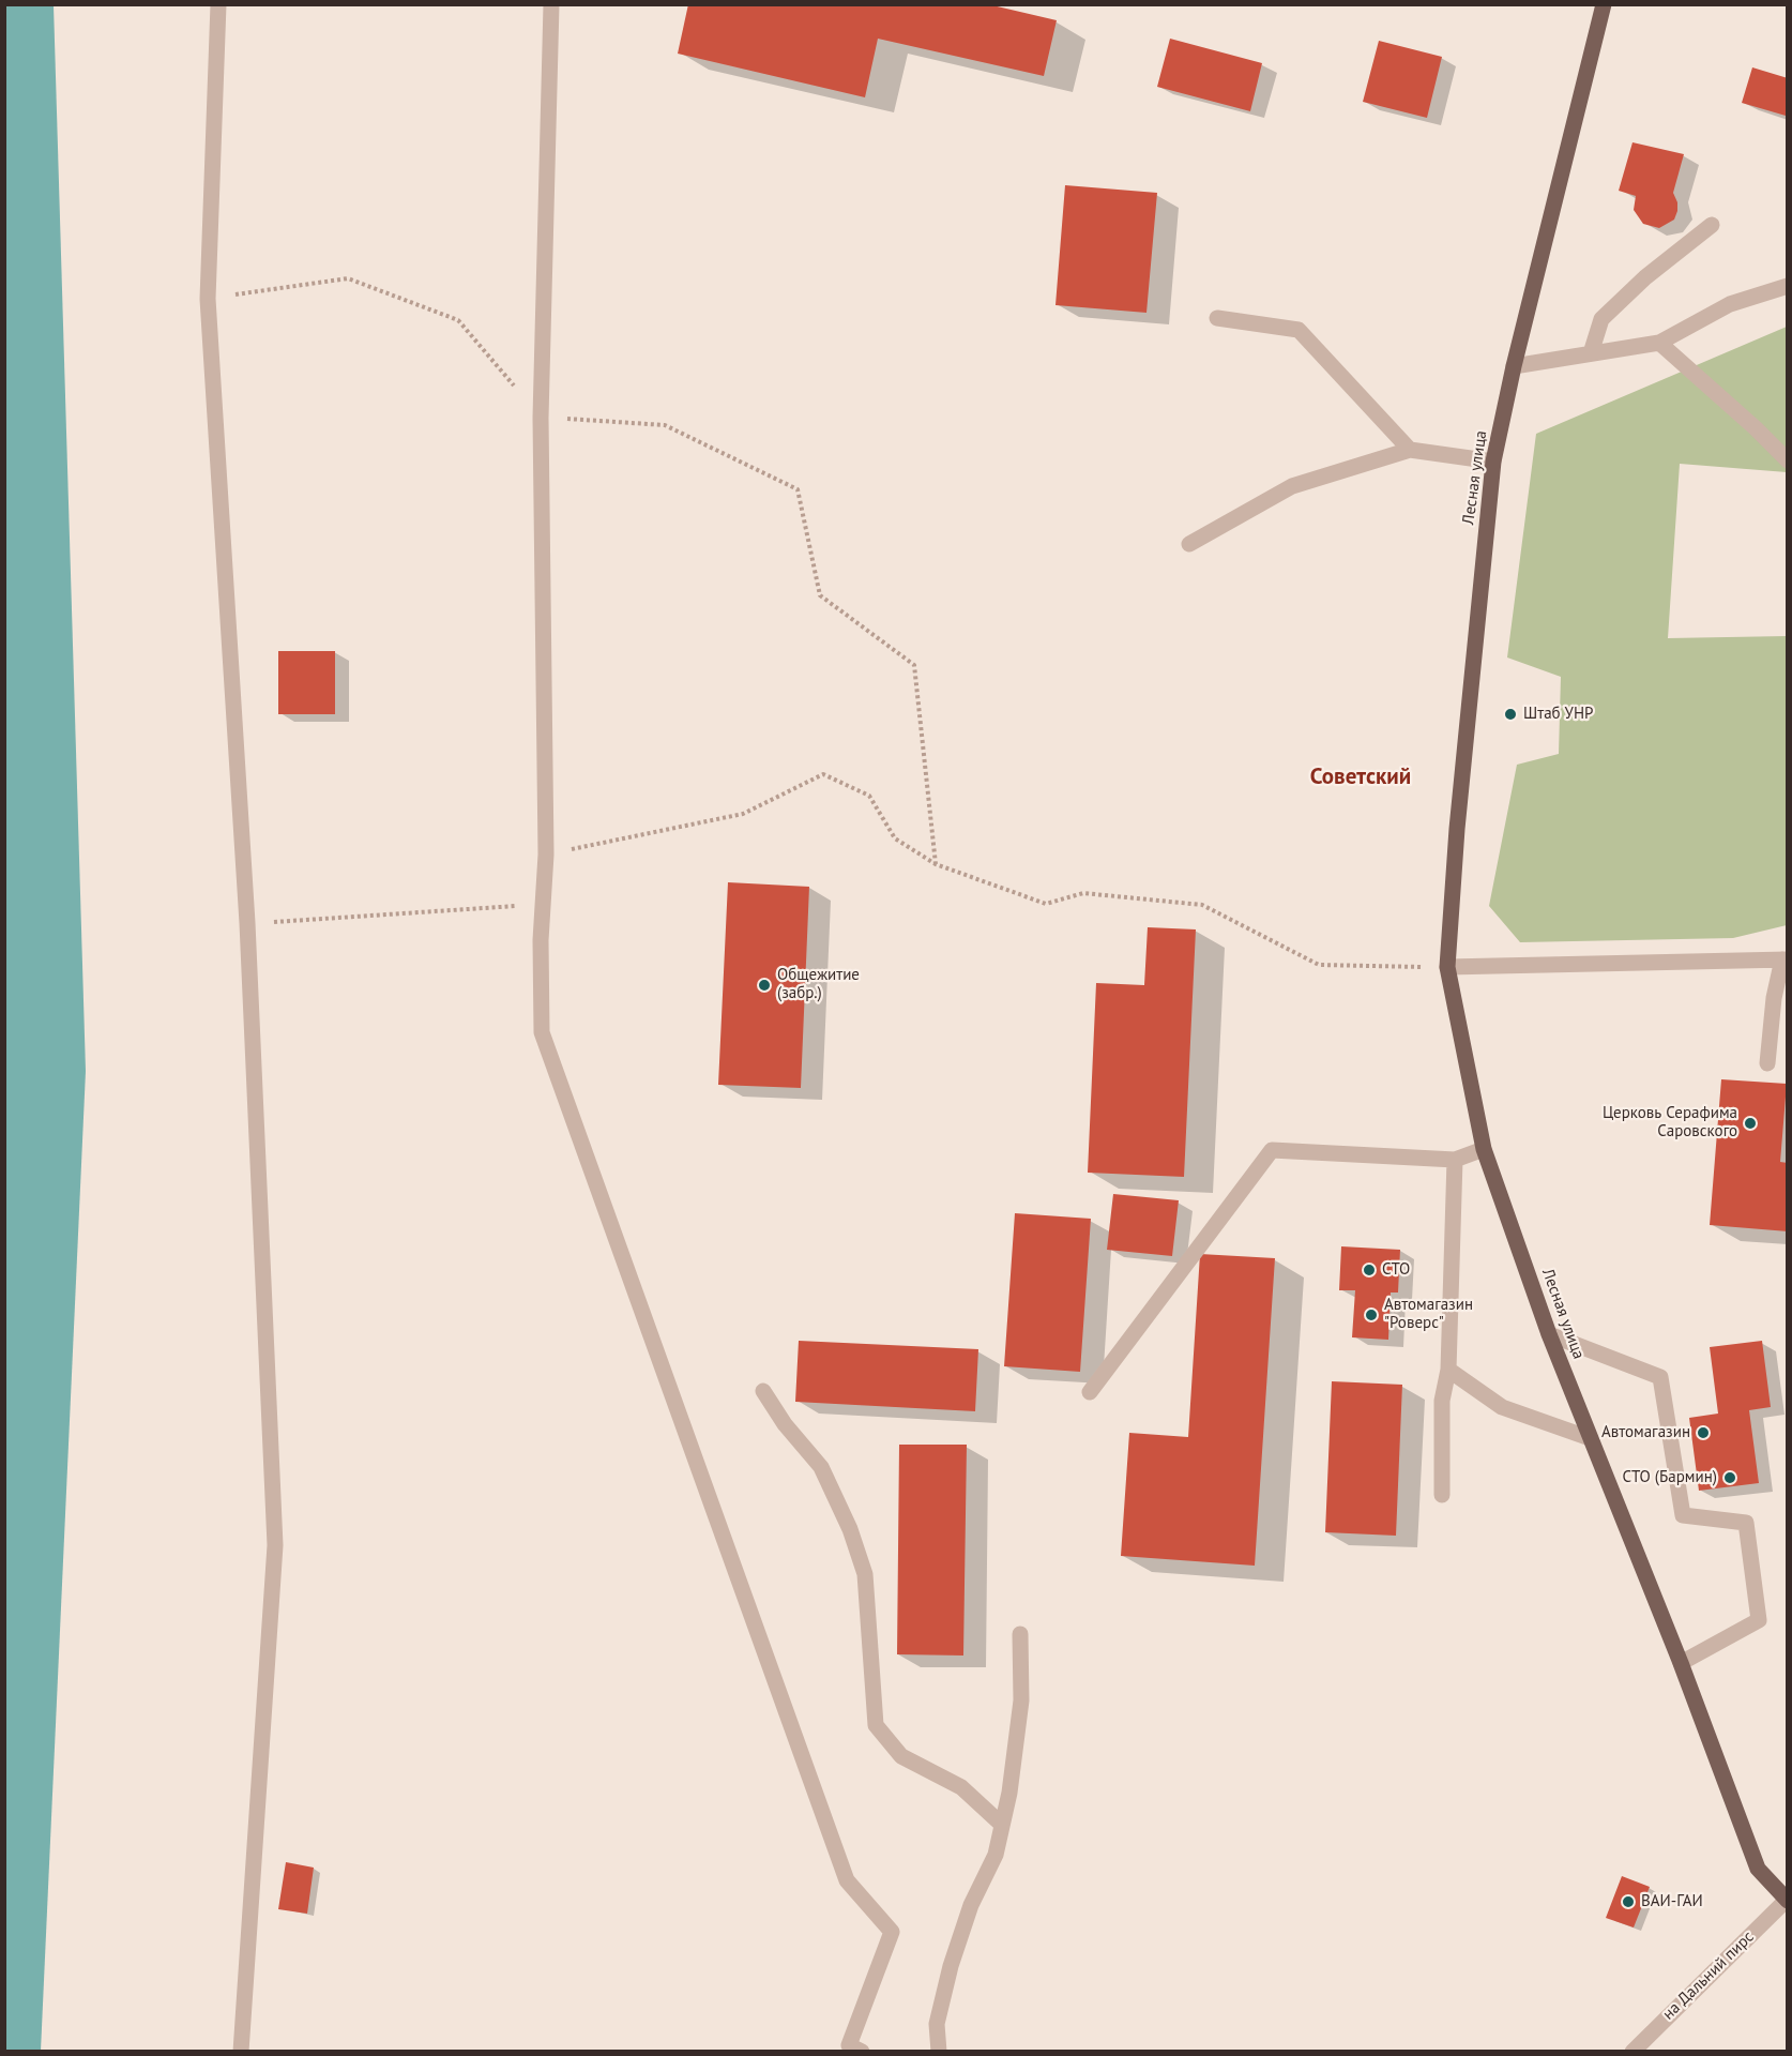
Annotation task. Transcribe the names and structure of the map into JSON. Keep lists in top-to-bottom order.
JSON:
{
  "streets": {
    "main road": ["Лесная улица"],
    "street": ["на Дальний пирс"]
  },
  "crossings": [
    ["Лесная улица", "на Дальний пирс"]
  ],
  "districts": ["Советский"],
  "places": [
    "Штаб УНР",
    "Общежитие (забр.)",
    "Церковь Серафима Саровского",
    "СТО",
    "Автомагазин \"Роверс\"",
    "Автомагазин",
    "СТО (Бармин)",
    "ВАИ-ГАИ"
  ]
}
